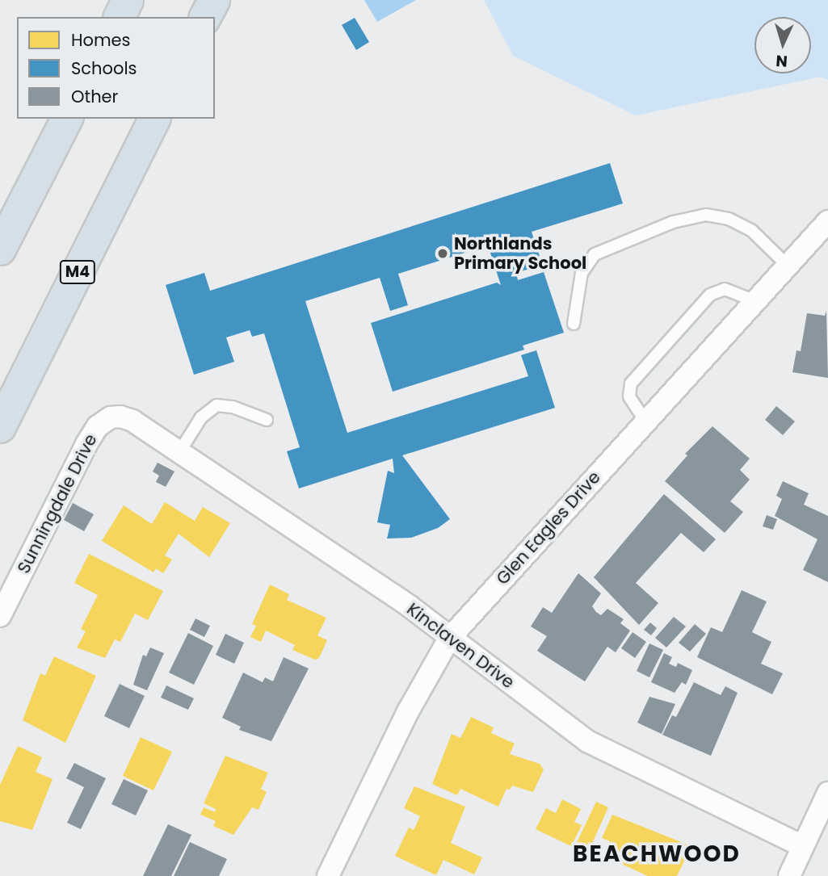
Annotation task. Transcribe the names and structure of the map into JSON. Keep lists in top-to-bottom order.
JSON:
{
  "streets": {
    "highway": ["M4"],
    "street": ["Sunningdale Drive", "Glen Eagles Drive", "Kinclaven Drive"]
  },
  "crossings": [
    ["Sunningdale Drive", "Kinclaven Drive"],
    ["Glen Eagles Drive", "Kinclaven Drive"]
  ],
  "districts": ["BEACHWOOD"],
  "places": ["Northlands Primary School"],
  "legend": ["Homes", "Schools", "Other"],
  "north": "bottom"
}
